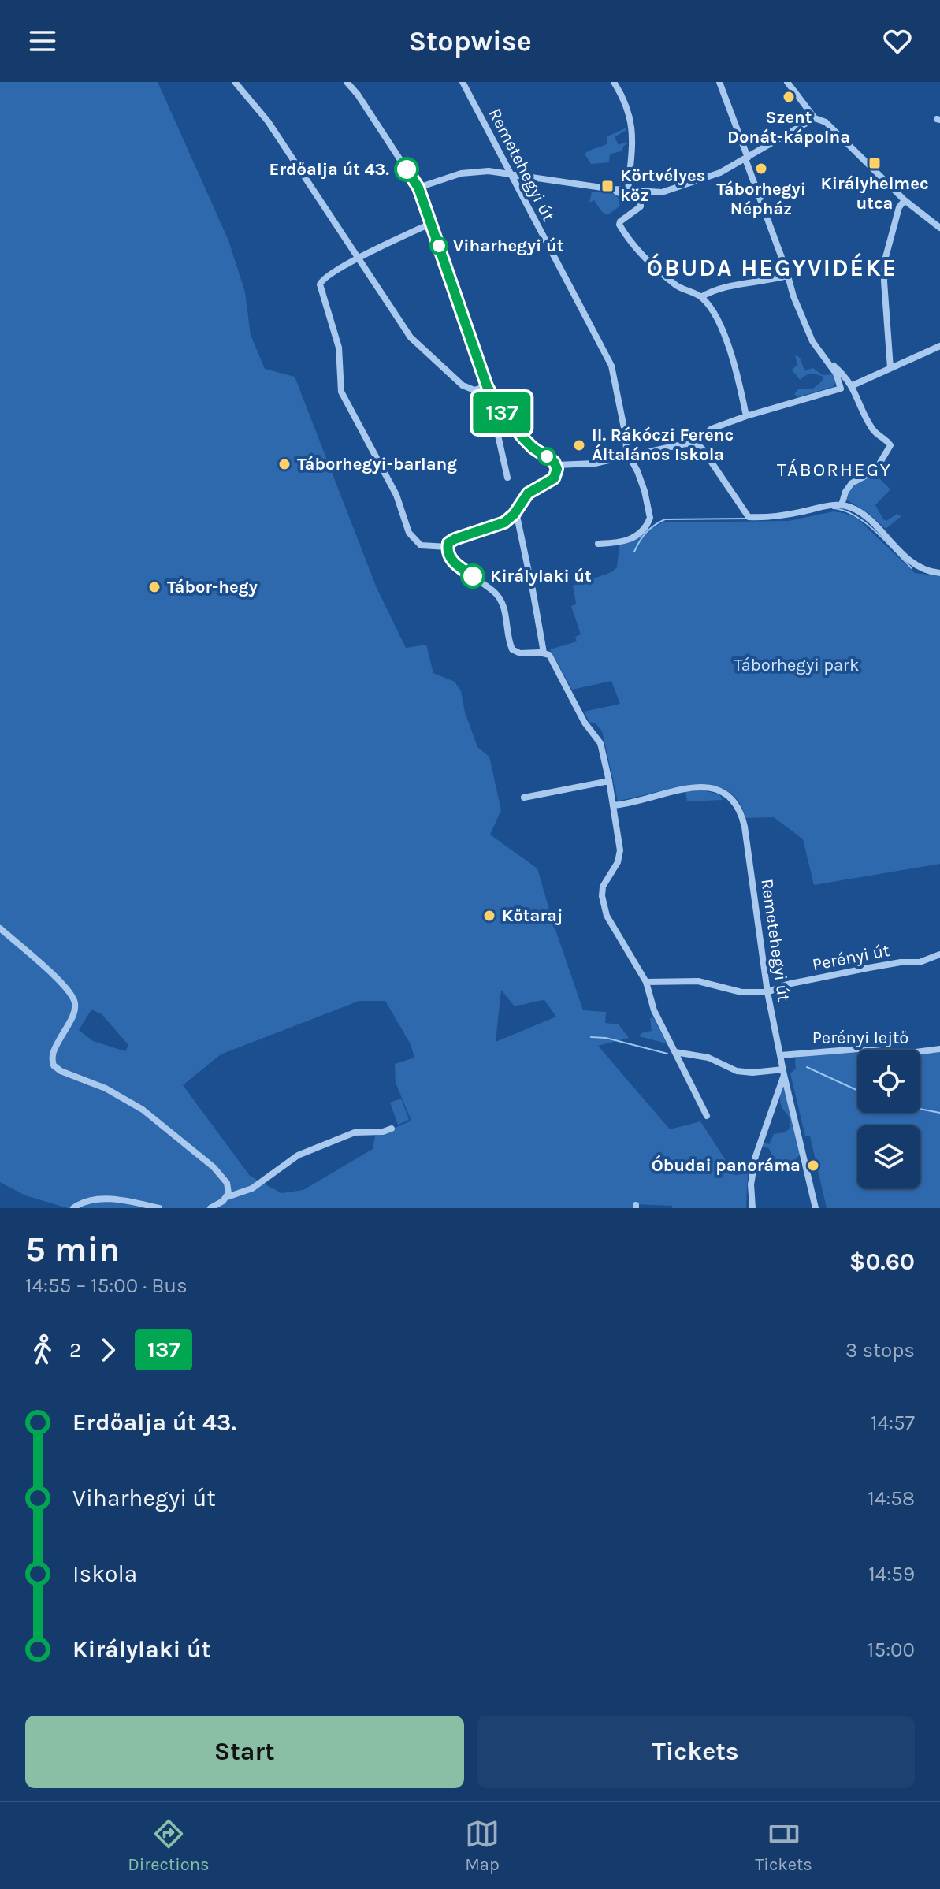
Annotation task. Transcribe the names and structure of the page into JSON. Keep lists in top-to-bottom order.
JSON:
{
  "streets": {
    "street": ["Remetehegyi út", "Perényi út", "Perényi lejtő"]
  },
  "crossings": [
    ["Remetehegyi út", "Perényi út"],
    ["Remetehegyi út", "Perényi lejtő"]
  ],
  "districts": ["ÓBUDA HEGYVIDÉKE", "TÁBORHEGY"],
  "parks": ["Táborhegyi park"],
  "places": {
    "other": [
      "Szent Donát-kápolna",
      "Táborhegyi Népház",
      "Erdőalja út 43.",
      "Viharhegyi út",
      "II. Rákóczi Ferenc Általános Iskola",
      "Táborhegyi-barlang",
      "Királylaki út",
      "Tábor-hegy",
      "Kőtaraj",
      "Óbudai panoráma"
    ],
    "transit": ["Királyhelmec utca", "Körtvélyes köz"]
  },
  "lines": ["bus line 137"],
  "page": {
    "header": "Stopwise",
    "on_map": "137",
    "heading": ["5 min", "14:55 – 15:00 · Bus", "$0.60"],
    "legs": ["2", "137", "3 stops"],
    "list": [
      {
        "name": "Erdőalja út 43.",
        "value": "14:57"
      },
      {
        "name": "Viharhegyi út",
        "value": "14:58"
      },
      {
        "name": "Iskola",
        "value": "14:59"
      },
      {
        "name": "Királylaki út",
        "value": "15:00"
      }
    ],
    "buttons": ["Start", "Tickets"],
    "tabs": ["Directions", "Map", "Tickets"]
  }
}
